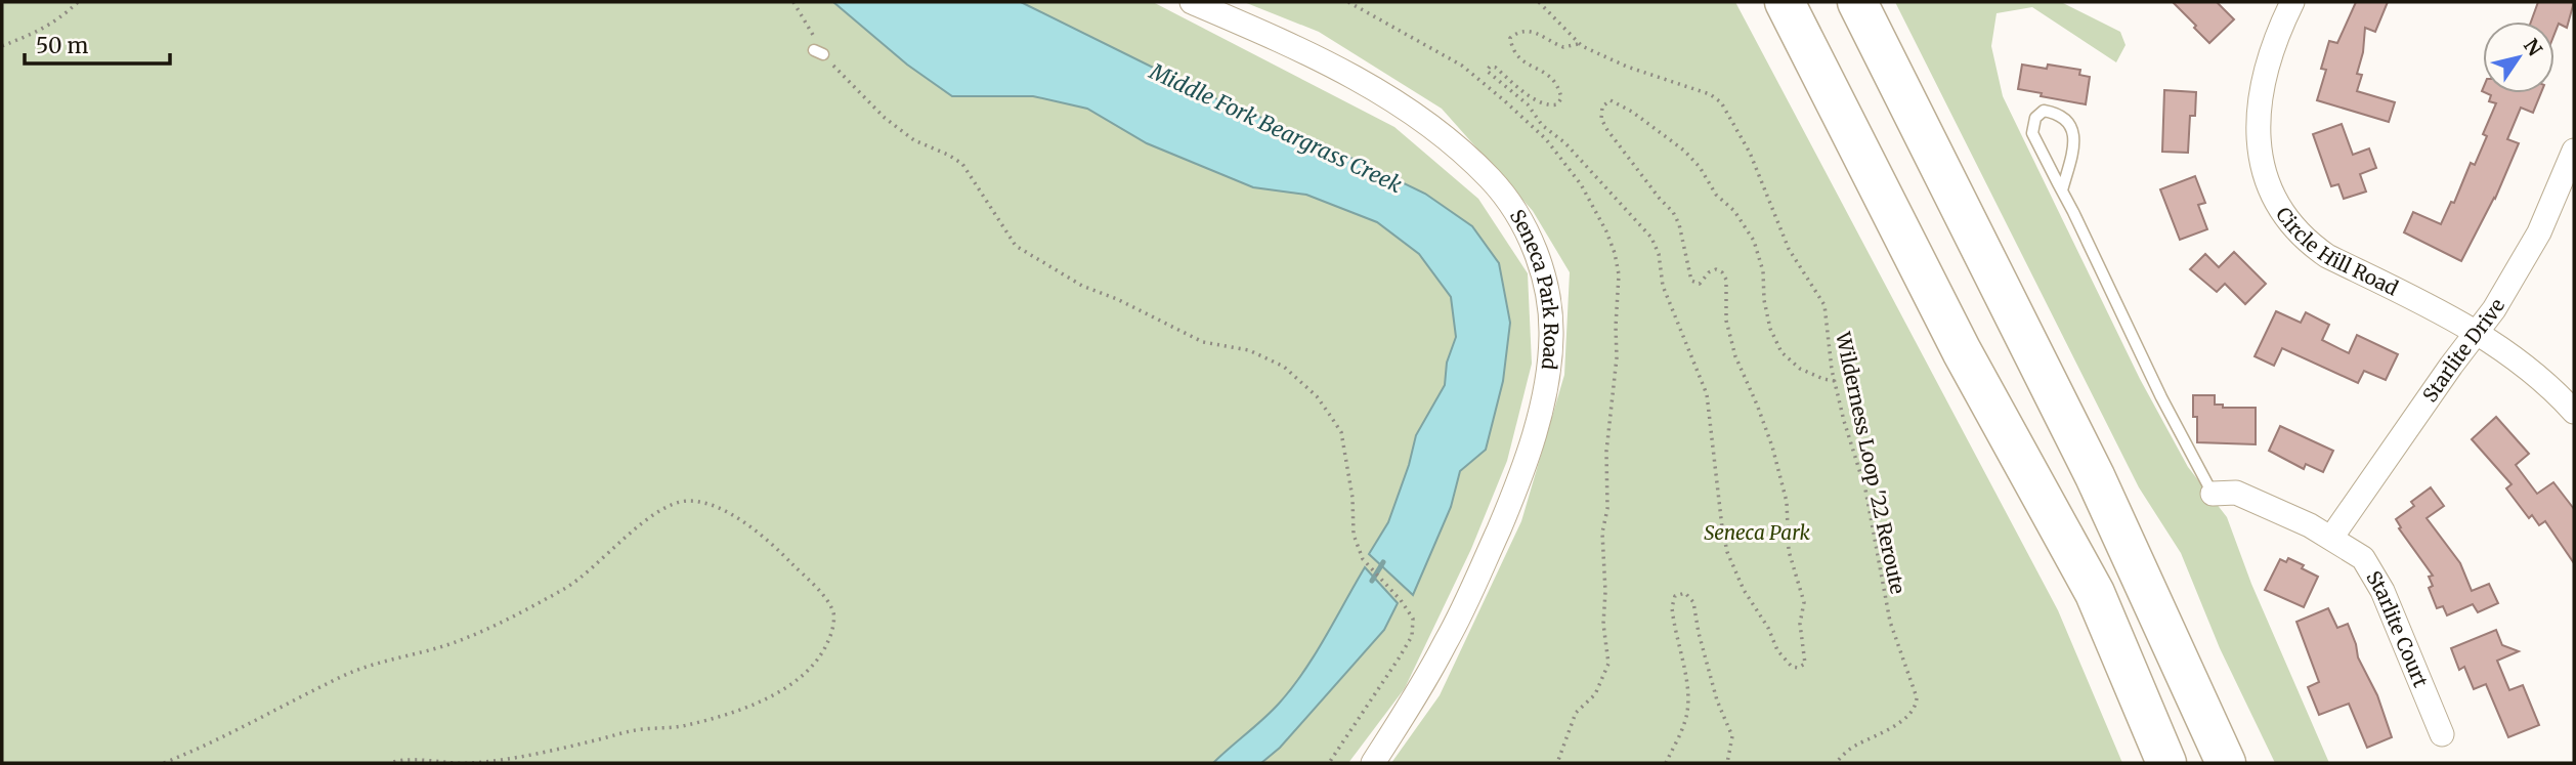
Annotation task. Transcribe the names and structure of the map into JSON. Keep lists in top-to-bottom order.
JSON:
{
  "streets": {
    "street": [
      "Circle Hill Road",
      "Seneca Park Road",
      "Starlite Drive",
      "Starlite Court"
    ],
    "path": ["Wilderness Loop '22 Reroute"]
  },
  "crossings": [
    ["Circle Hill Road", "Starlite Drive"],
    ["Starlite Drive", "Starlite Court"]
  ],
  "water": ["Middle Fork Beargrass Creek"],
  "parks": ["Seneca Park"],
  "scale_bar": "50 m",
  "north": "top right"
}
